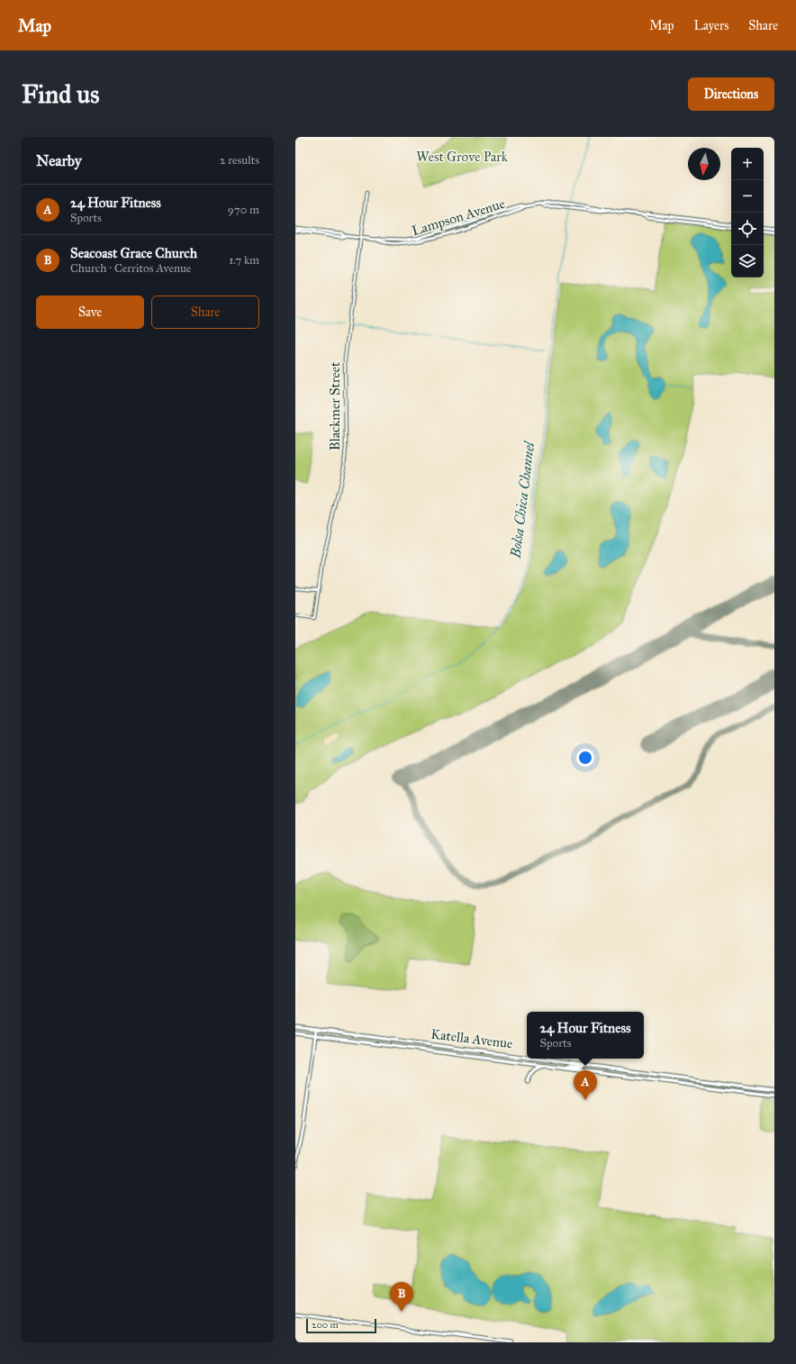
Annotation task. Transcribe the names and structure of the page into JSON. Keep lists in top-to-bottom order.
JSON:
{
  "streets": {
    "main road": ["Lampson Avenue", "Katella Avenue"],
    "street": ["Blackmer Street"]
  },
  "crossings": [
    ["Lampson Avenue", "Blackmer Street"]
  ],
  "water": ["Bolsa Chica Channel"],
  "parks": ["West Grove Park"],
  "scale_bar": "200 m",
  "north": "bottom",
  "page": {
    "header": "Map",
    "nav": ["Map", "Layers", "Share"],
    "buttons": [
      "Directions",
      ["Save", "Share"]
    ],
    "title": "Find us",
    "heading": ["Nearby", "2 results"],
    "map_buttons": ["+", "−"],
    "list": [
      {
        "mark": "A",
        "name": "24 Hour Fitness",
        "note": "Sports",
        "value": "970 m"
      },
      {
        "mark": "B",
        "name": "Seacoast Grace Church",
        "note": "Church · Cerritos Avenue",
        "value": "1.7 km"
      }
    ],
    "popup": ["24 Hour Fitness", "Sports"],
    "pins": ["A", "B"],
    "scale": "200 m"
  }
}
